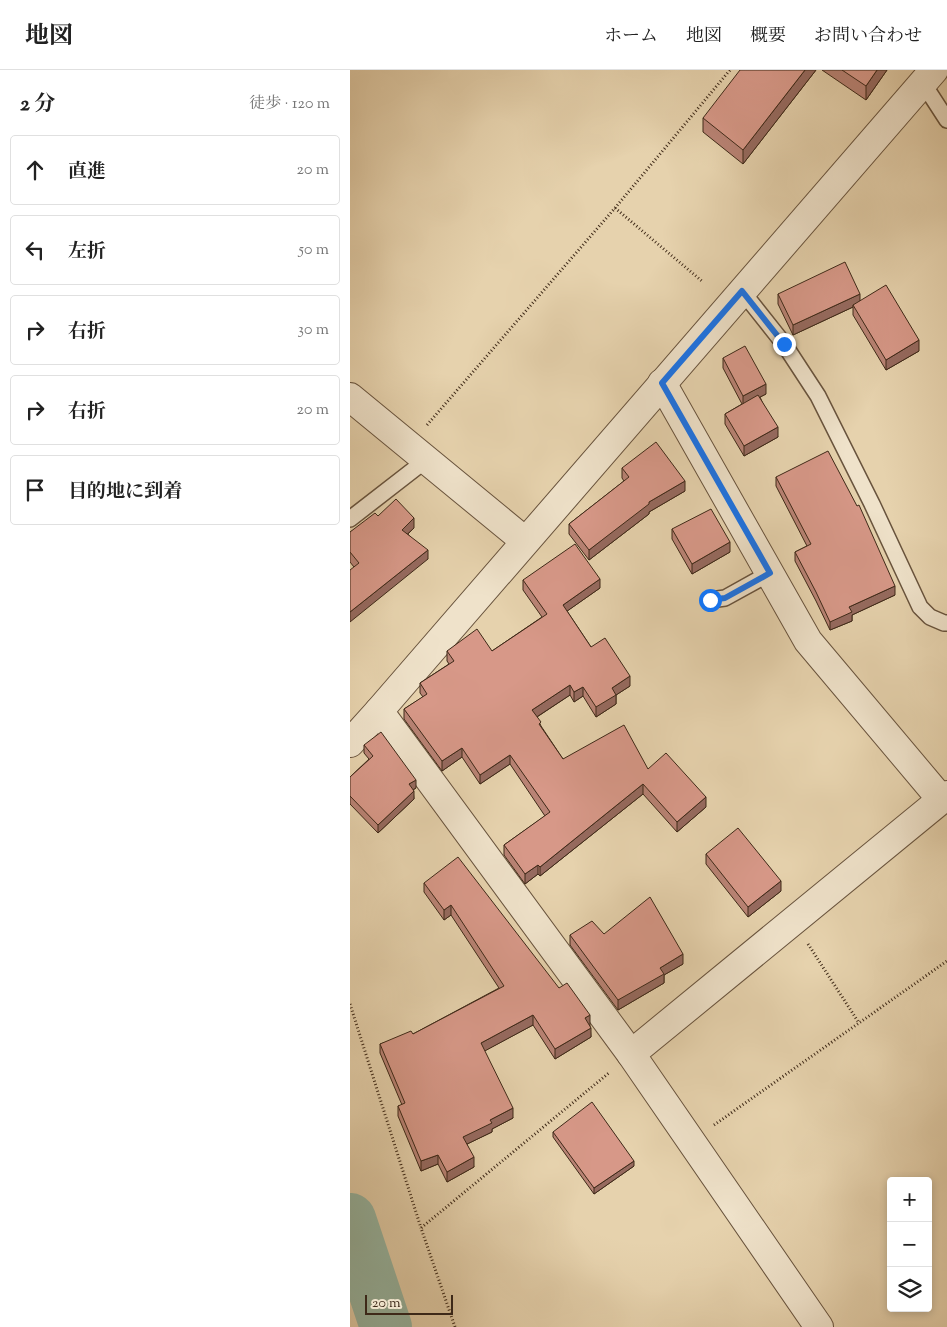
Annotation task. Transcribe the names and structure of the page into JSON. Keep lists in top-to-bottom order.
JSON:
{
  "scale_bar": "20 m",
  "page": {
    "header": "地図",
    "nav": [
      "ホーム",
      "地図",
      "概要",
      "お問い合わせ"
    ],
    "heading": ["2 分", "徒歩 · 120 m"],
    "list": [
      ["直進", "20 m"],
      ["左折", "50 m"],
      ["右折", "30 m"],
      ["右折", "20 m"],
      "目的地に到着"
    ],
    "map_buttons": ["+", "−"],
    "scale": "20 m"
  }
}
